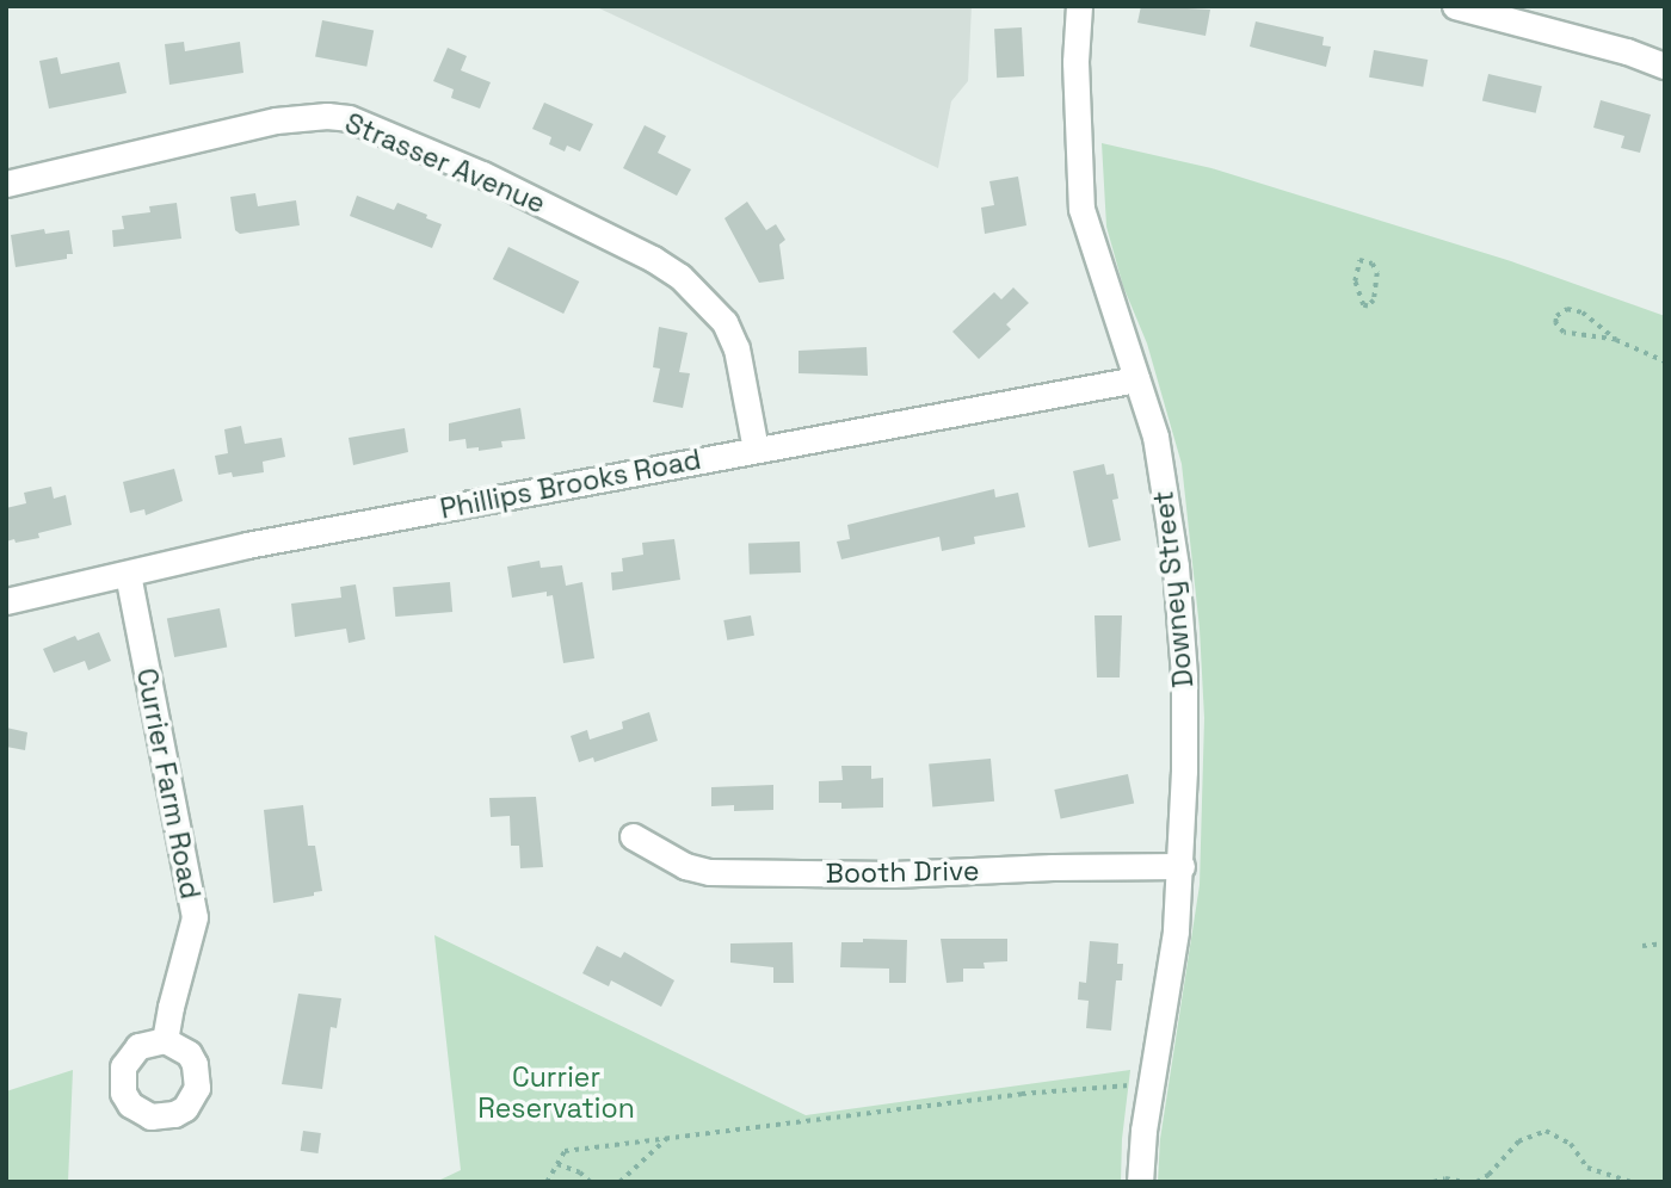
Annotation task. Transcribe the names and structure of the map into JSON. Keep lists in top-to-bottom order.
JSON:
{
  "streets": {
    "street": [
      "Strasser Avenue",
      "Phillips Brooks Road",
      "Downey Street",
      "Currier Farm Road",
      "Booth Drive"
    ]
  },
  "crossings": [
    ["Strasser Avenue", "Phillips Brooks Road"],
    ["Phillips Brooks Road", "Downey Street"],
    ["Phillips Brooks Road", "Currier Farm Road"],
    ["Downey Street", "Booth Drive"]
  ],
  "parks": ["Currier Reservation"]
}
